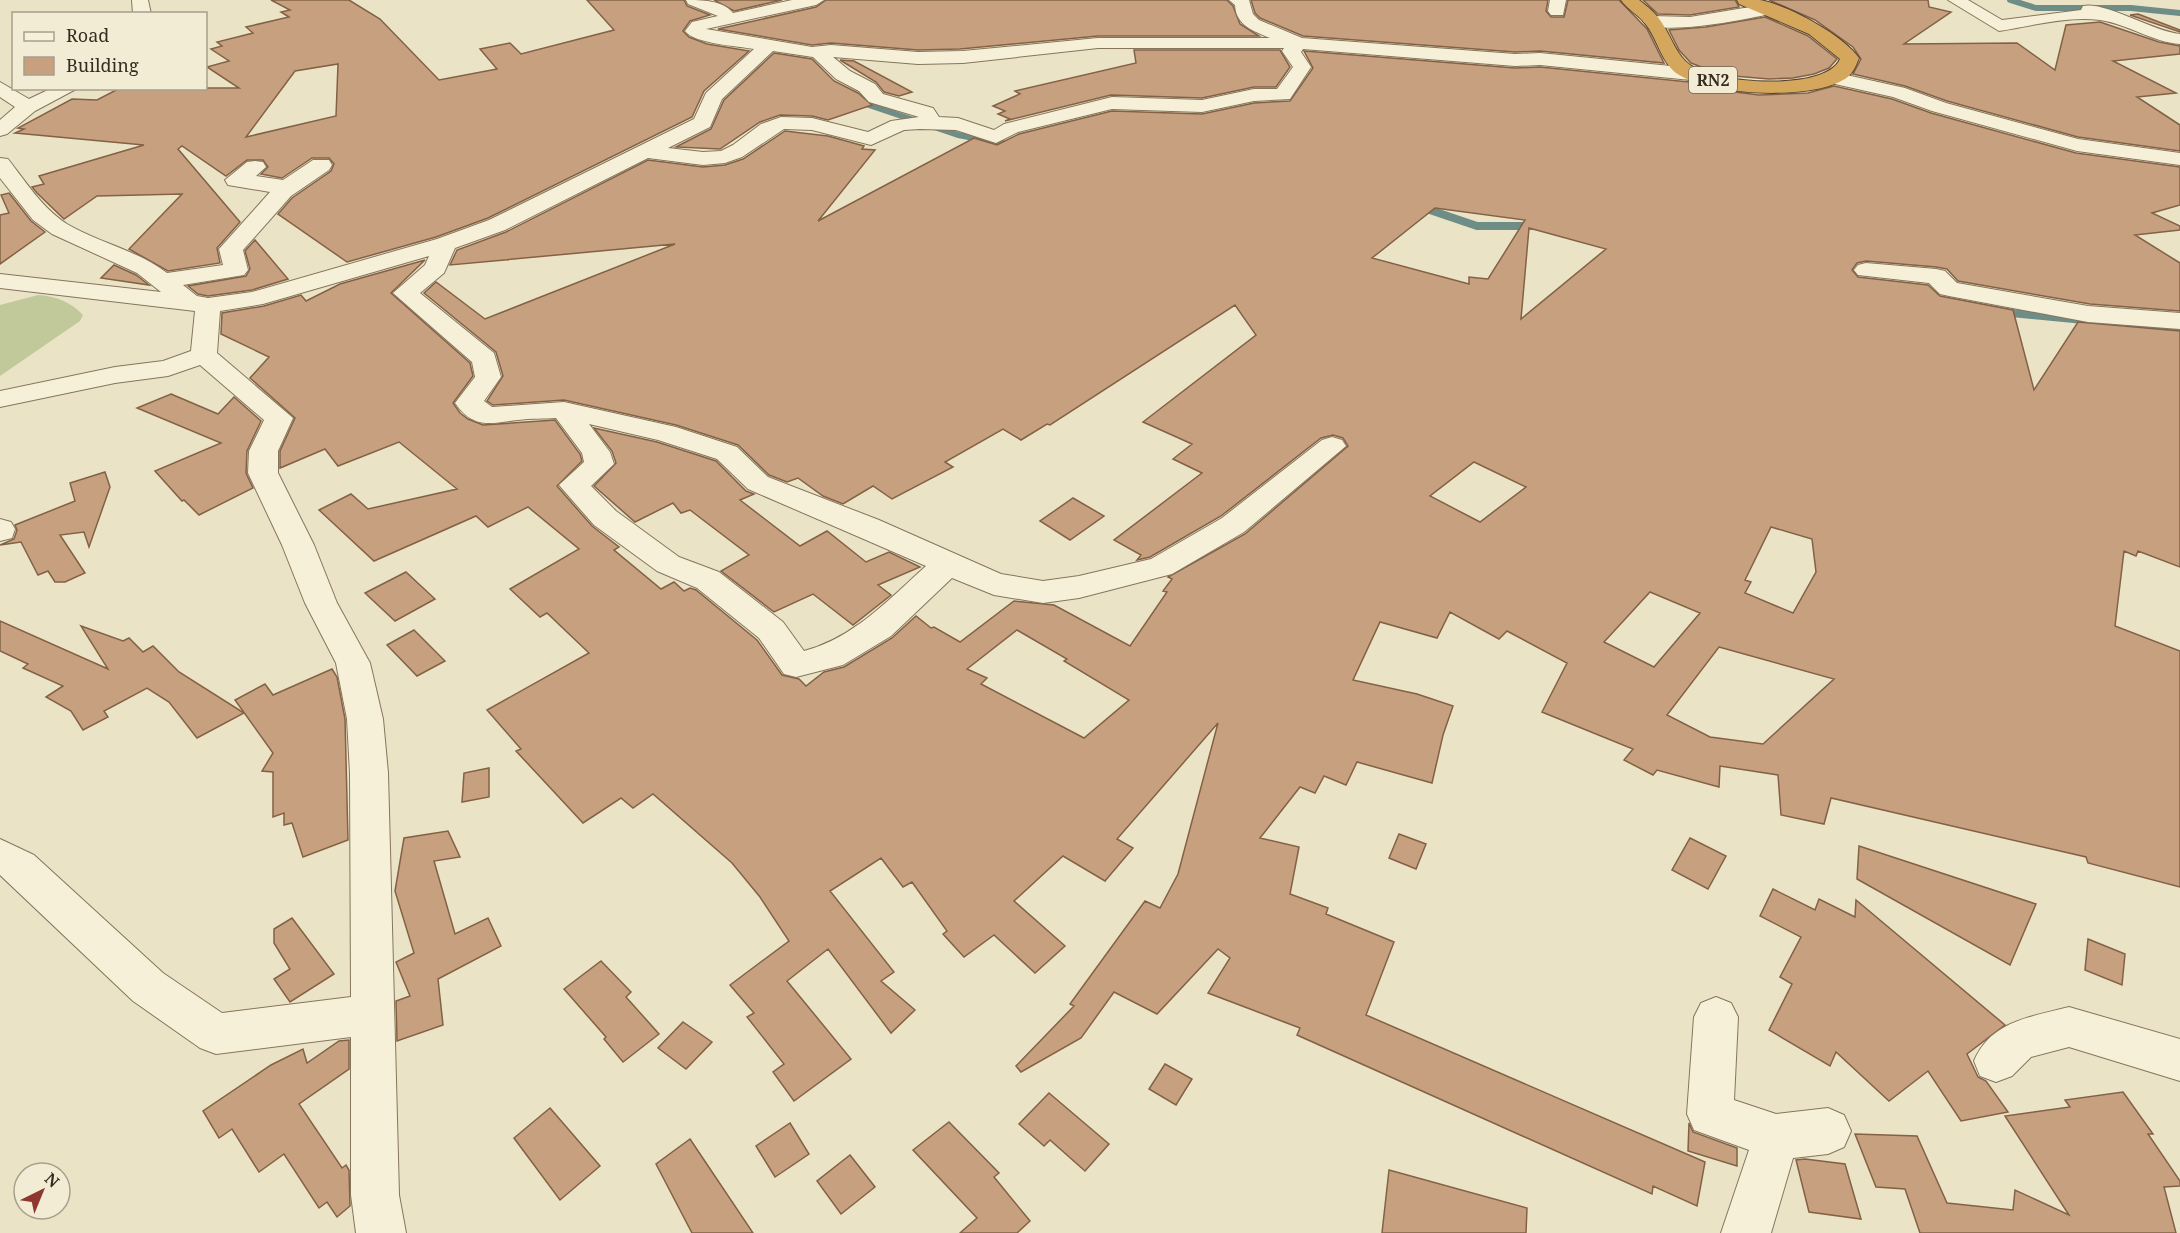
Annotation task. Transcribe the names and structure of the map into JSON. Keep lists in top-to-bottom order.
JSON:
{
  "streets": {
    "highway": ["RN2"]
  },
  "legend": ["Road", "Building"],
  "north": "top right"
}
